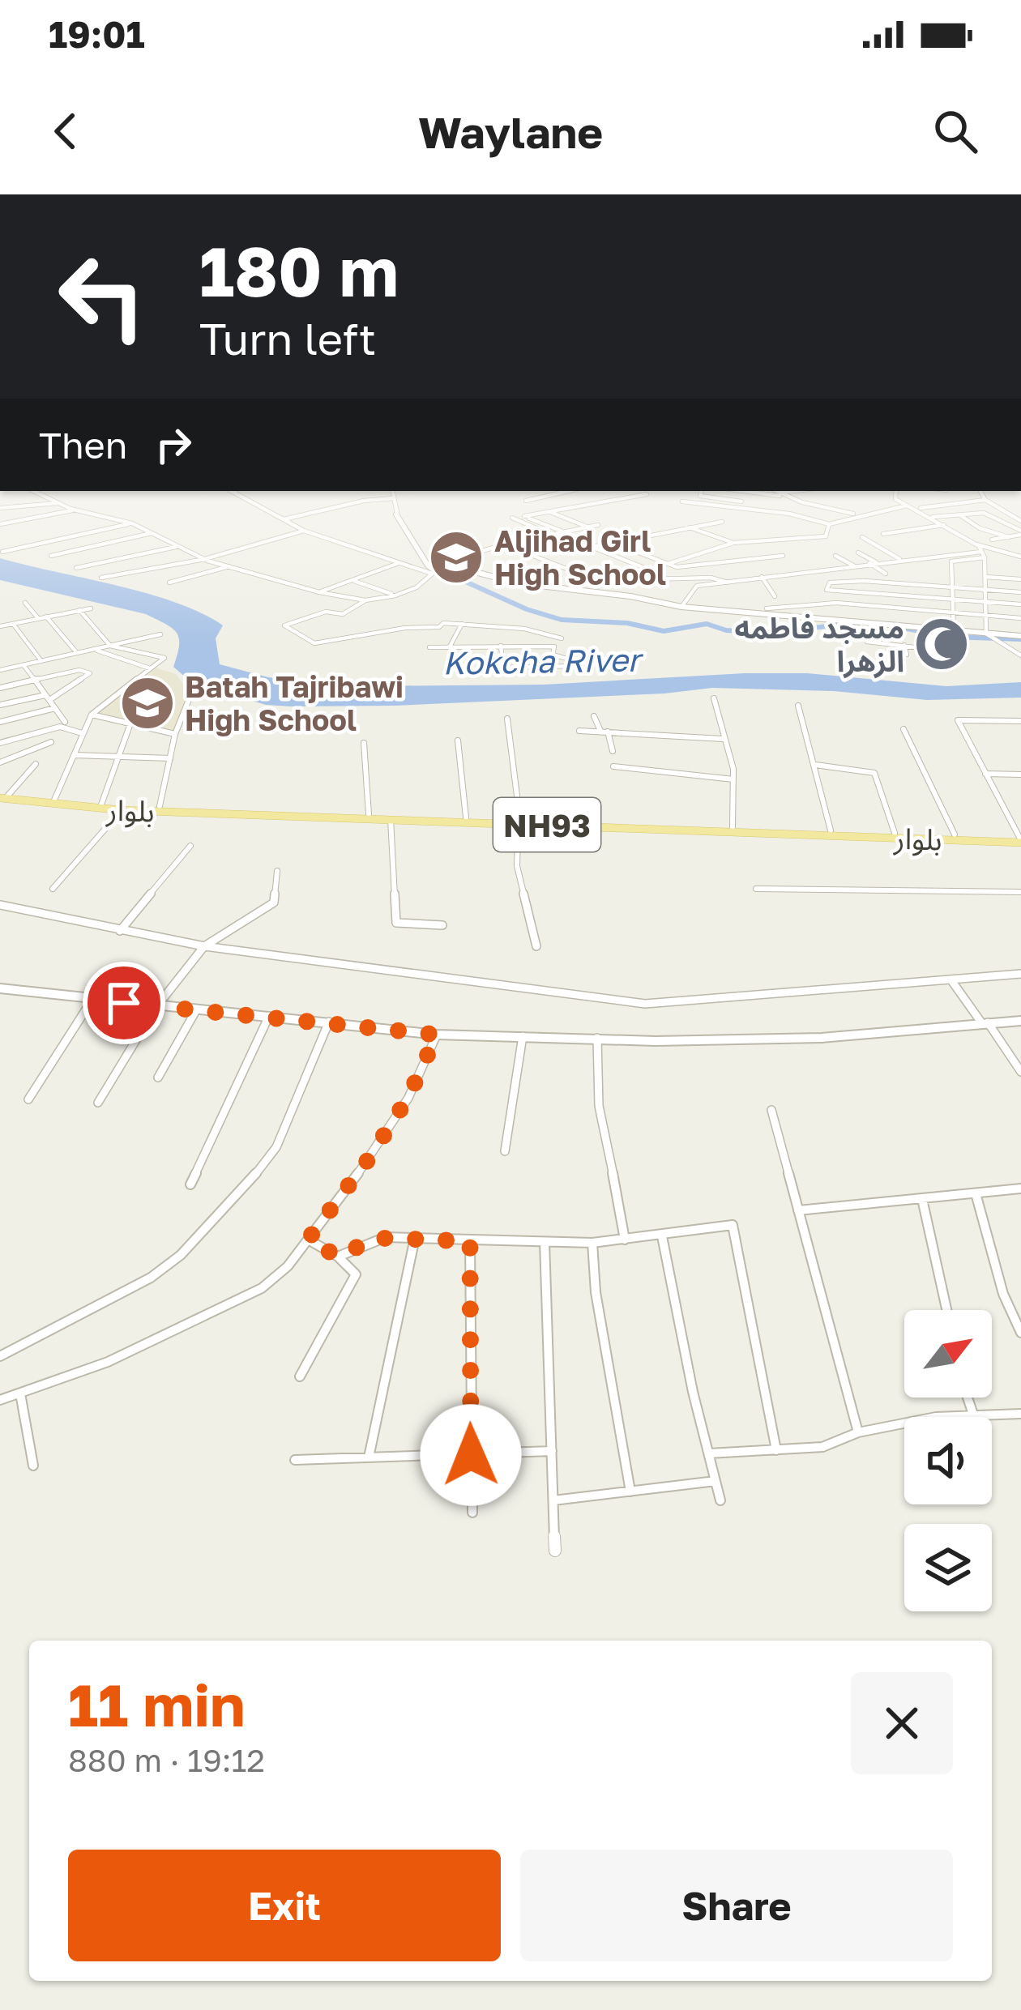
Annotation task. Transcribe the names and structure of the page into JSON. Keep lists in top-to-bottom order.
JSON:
{
  "streets": {
    "main road": ["بلوار", "NH93"]
  },
  "crossings": [
    ["بلوار", "NH93"]
  ],
  "water": ["Kokcha River"],
  "places": {
    "school or university": ["Aljihad Girl High School", "Batah Tajribawi High School"],
    "mosque": ["مسجد فاطمه الزهرا"]
  },
  "north": "top right",
  "page": {
    "status": "19:01",
    "header": "Waylane",
    "turn": ["180 m", "Turn left"],
    "then": "Then",
    "heading": ["11 min", "880 m · 19:12"],
    "buttons": ["Exit", "Share"]
  }
}
